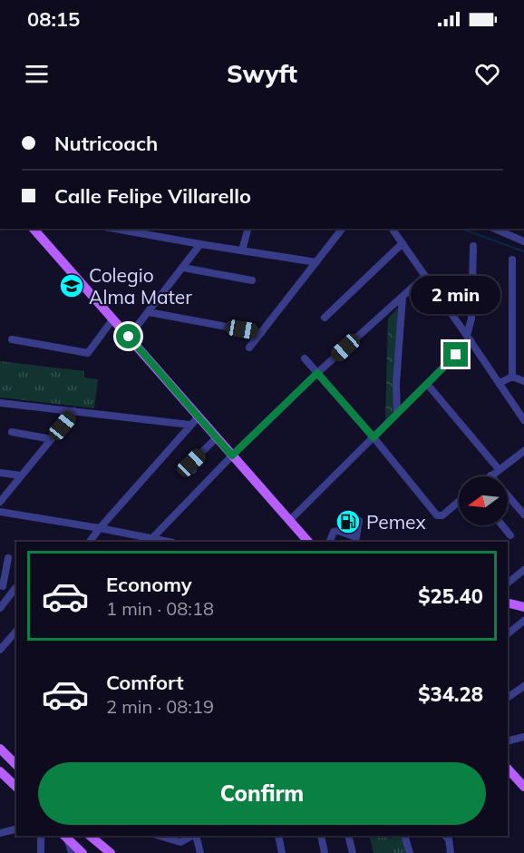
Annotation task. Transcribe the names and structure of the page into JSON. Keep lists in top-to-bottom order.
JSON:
{
  "places": {
    "school or university": ["Colegio Alma Mater"],
    "fuel station": ["Pemex"]
  },
  "north": "left",
  "page": {
    "status": "08:15",
    "header": "Swyft",
    "banner": ["Nutricoach", "Calle Felipe Villarello"],
    "bubble": "2 min",
    "list": [
      {
        "name": "Economy",
        "note": "1 min · 08:18",
        "value": "$25.40"
      },
      {
        "name": "Comfort",
        "note": "2 min · 08:19",
        "value": "$34.28"
      }
    ],
    "buttons": "Confirm"
  }
}
